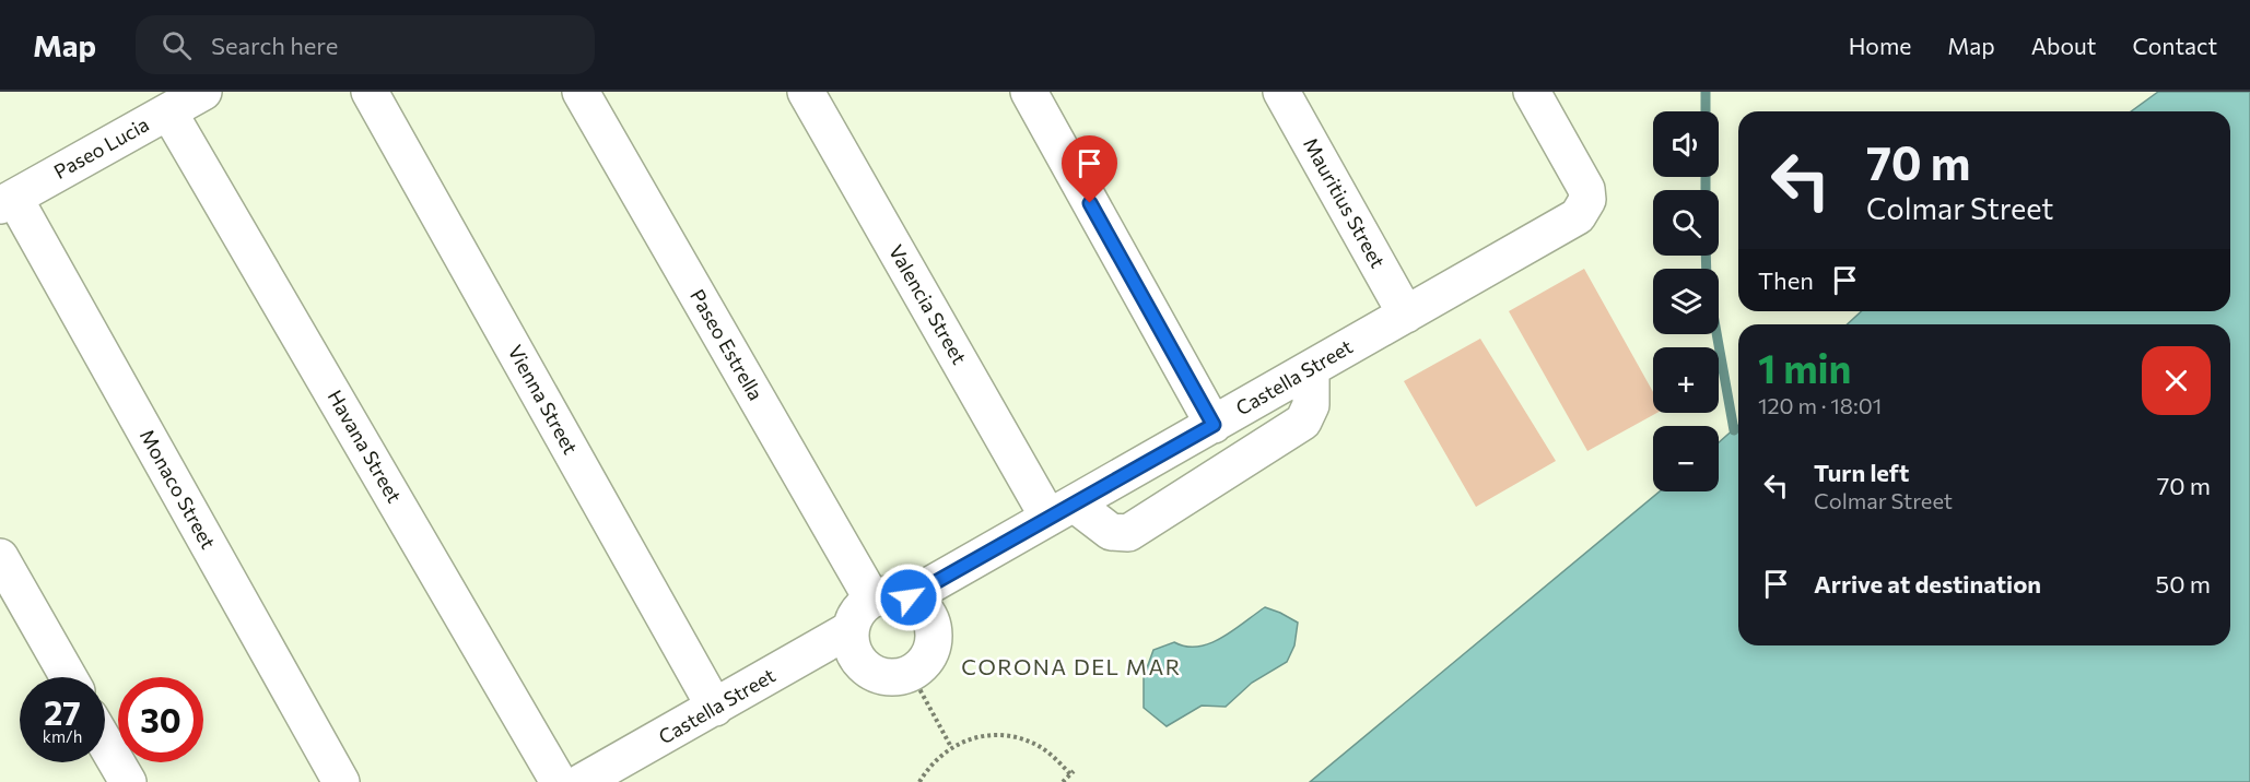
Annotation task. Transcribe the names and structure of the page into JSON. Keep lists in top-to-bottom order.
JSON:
{
  "streets": {
    "street": [
      "Paseo Lucia",
      "Mauritius Street",
      "Valencia Street",
      "Paseo Estrella",
      "Castella Street",
      "Vienna Street",
      "Havana Street",
      "Monaco Street"
    ]
  },
  "crossings": [
    ["Paseo Lucia", "Havana Street"],
    ["Paseo Lucia", "Monaco Street"],
    ["Mauritius Street", "Castella Street"],
    ["Valencia Street", "Castella Street"],
    ["Paseo Estrella", "Castella Street"],
    ["Castella Street", "Vienna Street"]
  ],
  "districts": ["CORONA DEL MAR"],
  "page": {
    "header": "Map",
    "search": "Search here",
    "nav": [
      "Home",
      "Map",
      "About",
      "Contact"
    ],
    "map_buttons": ["+", "−"],
    "turn": ["70 m", "Colmar Street"],
    "then": "Then",
    "heading": ["1 min", "120 m · 18:01"],
    "list": [
      {
        "name": "Turn left",
        "note": "Colmar Street",
        "value": "70 m"
      },
      {
        "name": "Arrive at destination",
        "value": "50 m"
      }
    ],
    "speed": "27 km/h",
    "limit": "30"
  }
}
